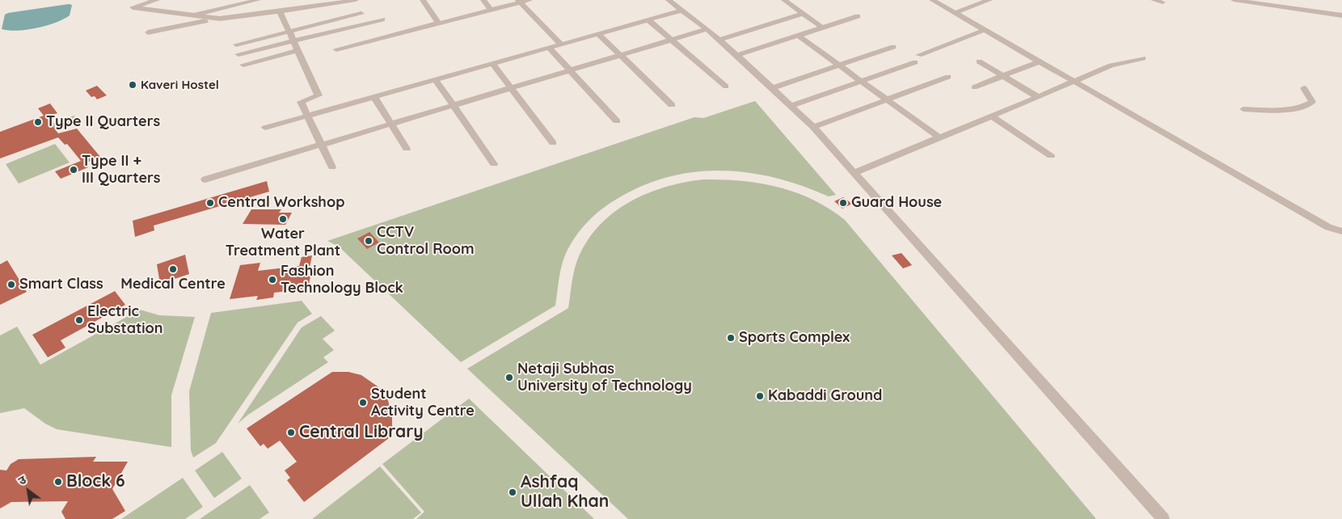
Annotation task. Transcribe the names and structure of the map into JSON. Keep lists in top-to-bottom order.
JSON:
{
  "places": [
    "Kaveri Hostel",
    "Type II Quarters",
    "Type II + III Quarters",
    "Central Workshop",
    "Guard House",
    "Water Treatment Plant",
    "CCTV Control Room",
    "Medical Centre",
    "Fashion Technology Block",
    "Smart Class",
    "Electric Substation",
    "Sports Complex",
    "Netaji Subhas University of Technology",
    "Kabaddi Ground",
    "Student Activity Centre",
    "Central Library",
    "Block 6",
    "Ashfaq Ullah Khan"
  ],
  "north": "top left"
}
